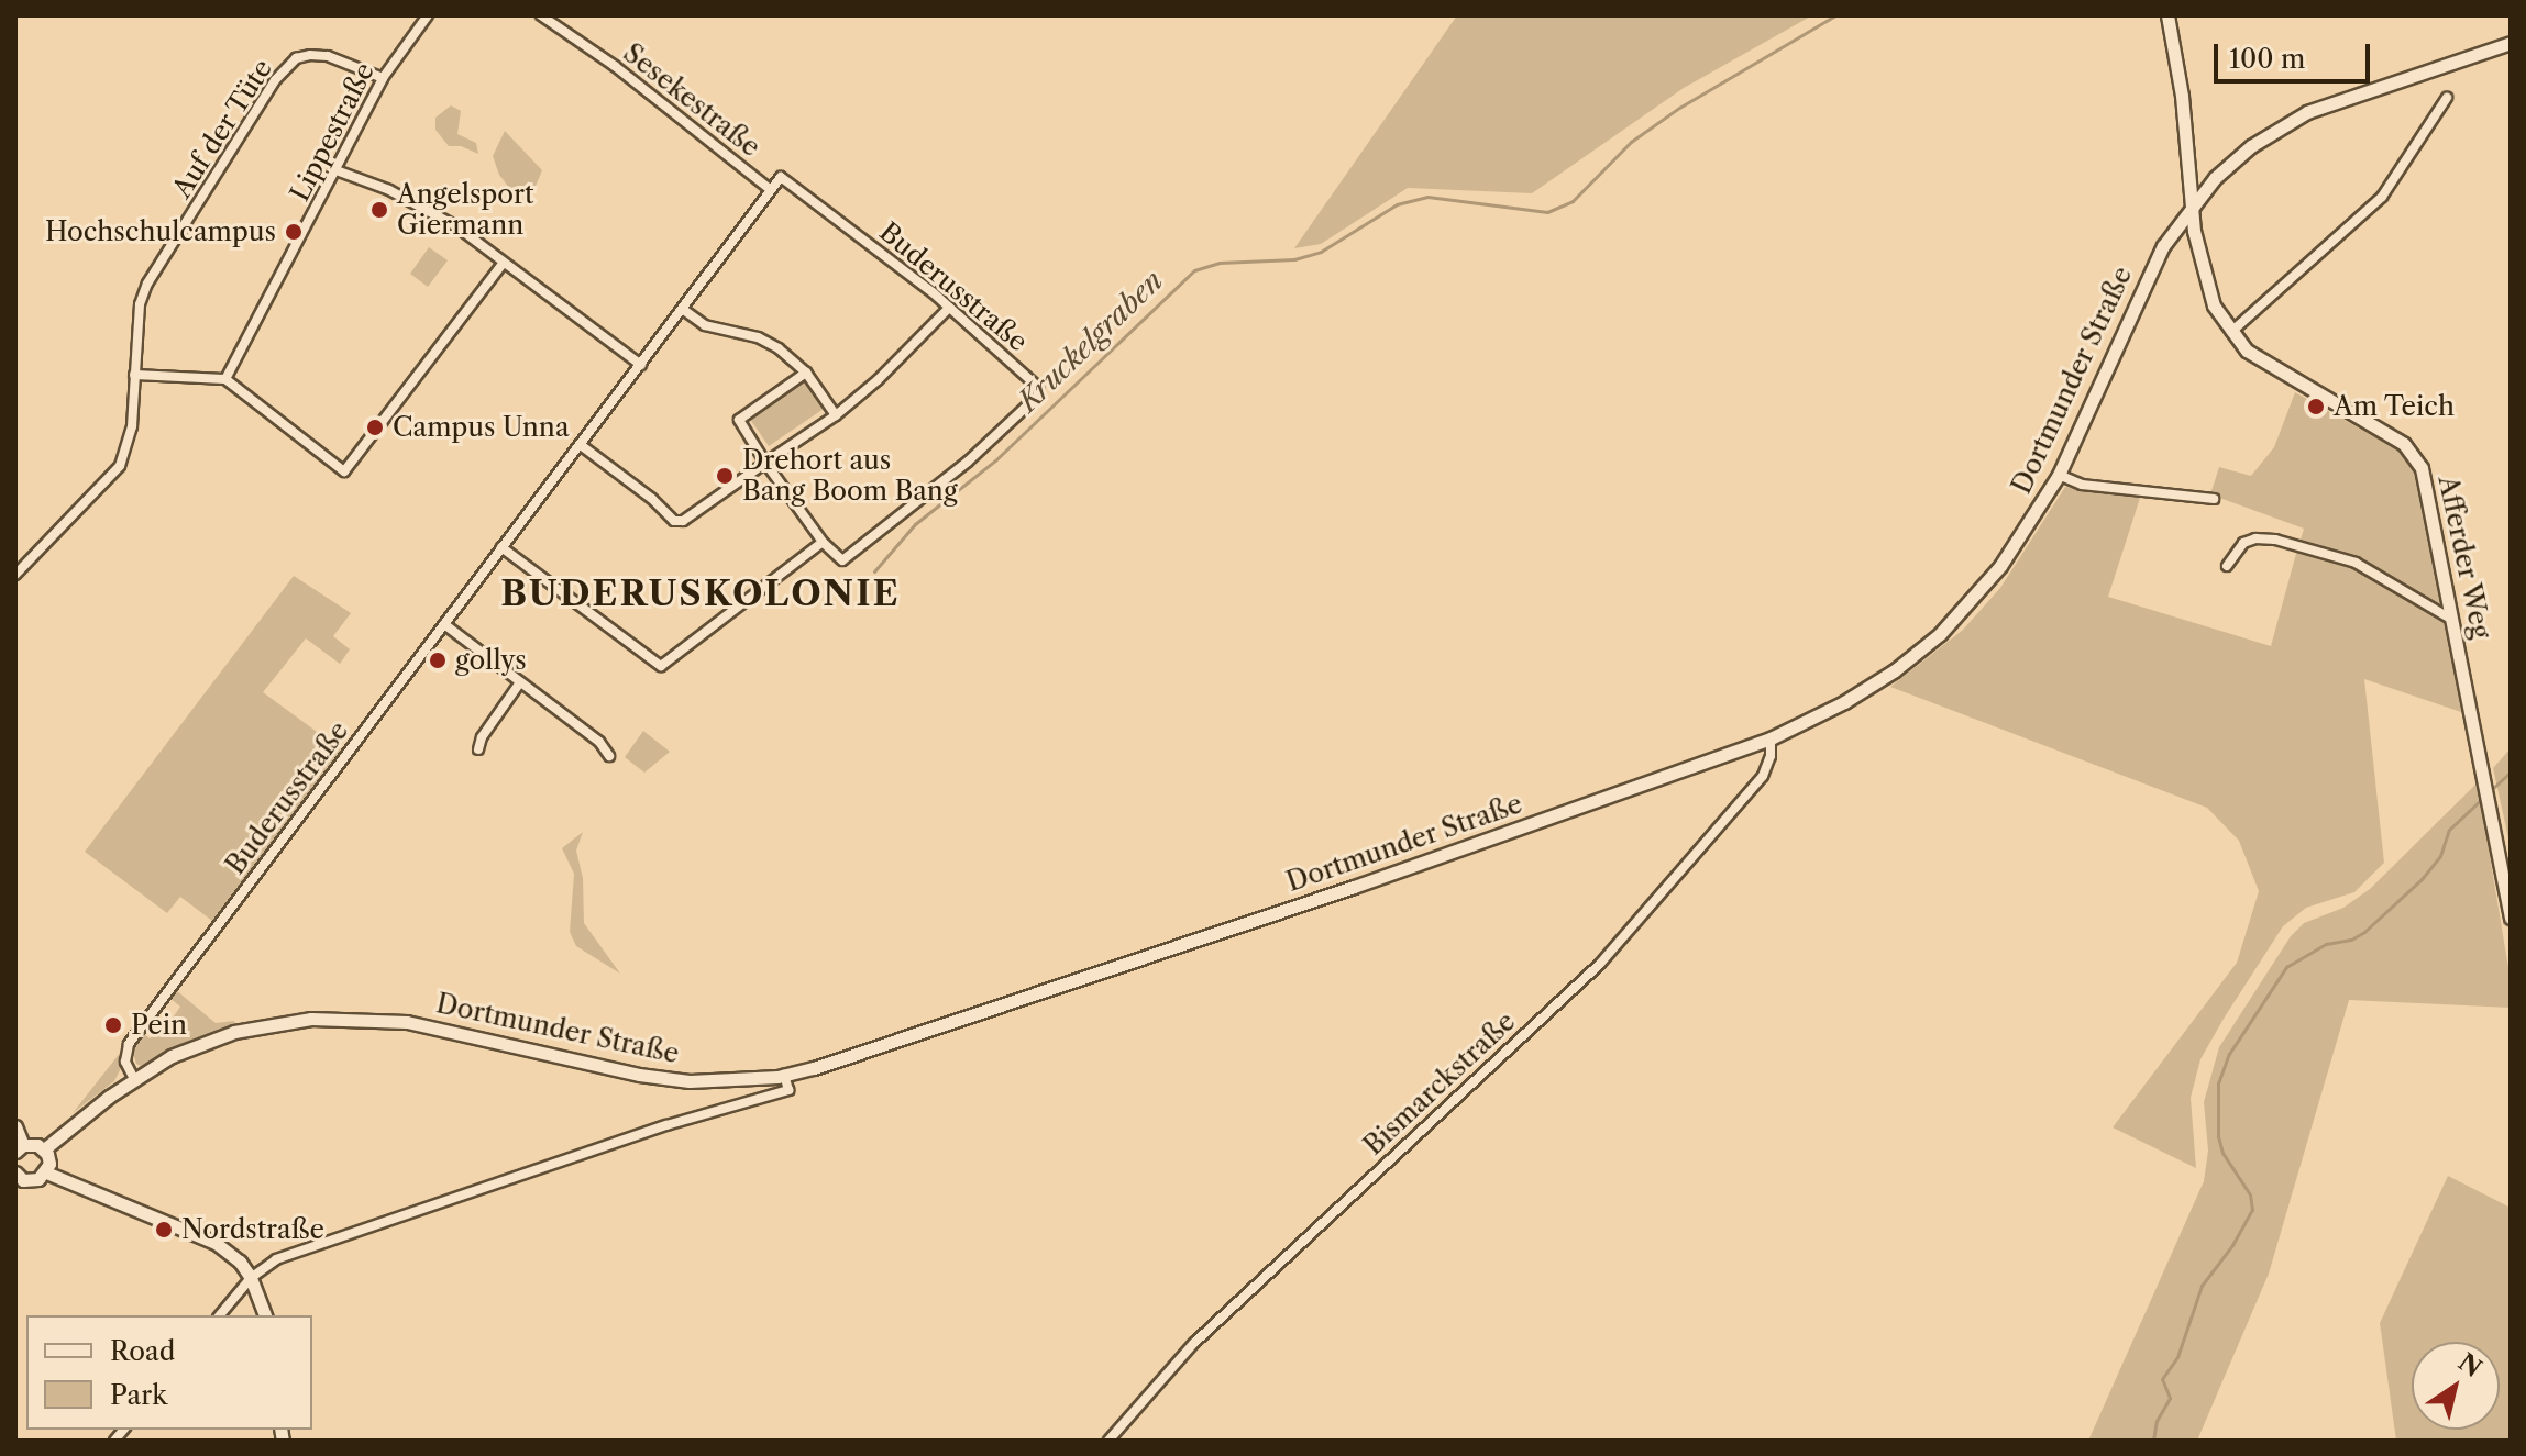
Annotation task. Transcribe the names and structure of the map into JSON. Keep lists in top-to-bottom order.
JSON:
{
  "streets": {
    "main road": ["Dortmunder Straße", "Afferder Weg"],
    "street": [
      "Sesekestraße",
      "Auf der Tüte",
      "Lippestraße",
      "Buderusstraße",
      "Bismarckstraße"
    ]
  },
  "crossings": [
    ["Sesekestraße", "Buderusstraße"],
    ["Auf der Tüte", "Lippestraße"],
    ["Buderusstraße", "Dortmunder Straße"],
    ["Dortmunder Straße", "Afferder Weg"],
    ["Dortmunder Straße", "Bismarckstraße"]
  ],
  "districts": ["BUDERUSKOLONIE"],
  "water": ["Kruckelgraben"],
  "places": [
    "Angelsport Giermann",
    "Hochschulcampus",
    "Am Teich",
    "Campus Unna",
    "Drehort aus Bang Boom Bang",
    "gollys",
    "Pein",
    "Nordstraße"
  ],
  "legend": ["Road", "Park"],
  "scale_bar": "100 m",
  "north": "top right"
}
